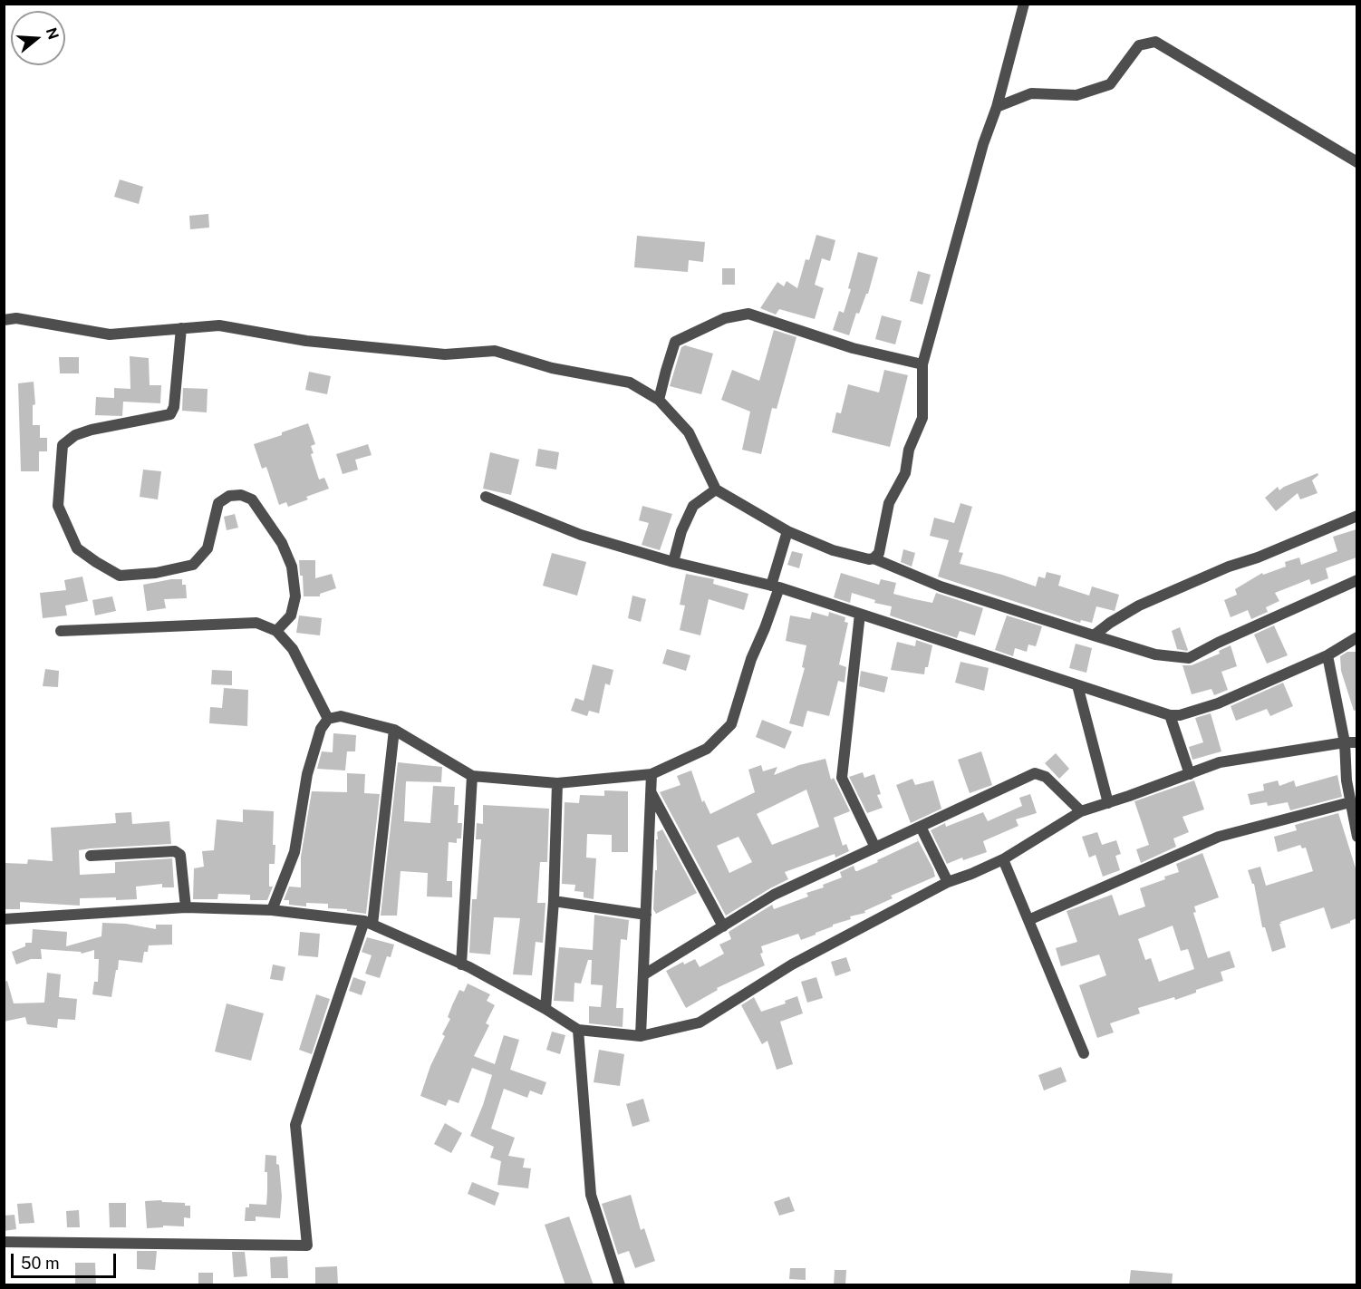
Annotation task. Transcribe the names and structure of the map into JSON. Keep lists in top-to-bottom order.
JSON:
{
  "scale_bar": "50 m",
  "north": "right"
}
